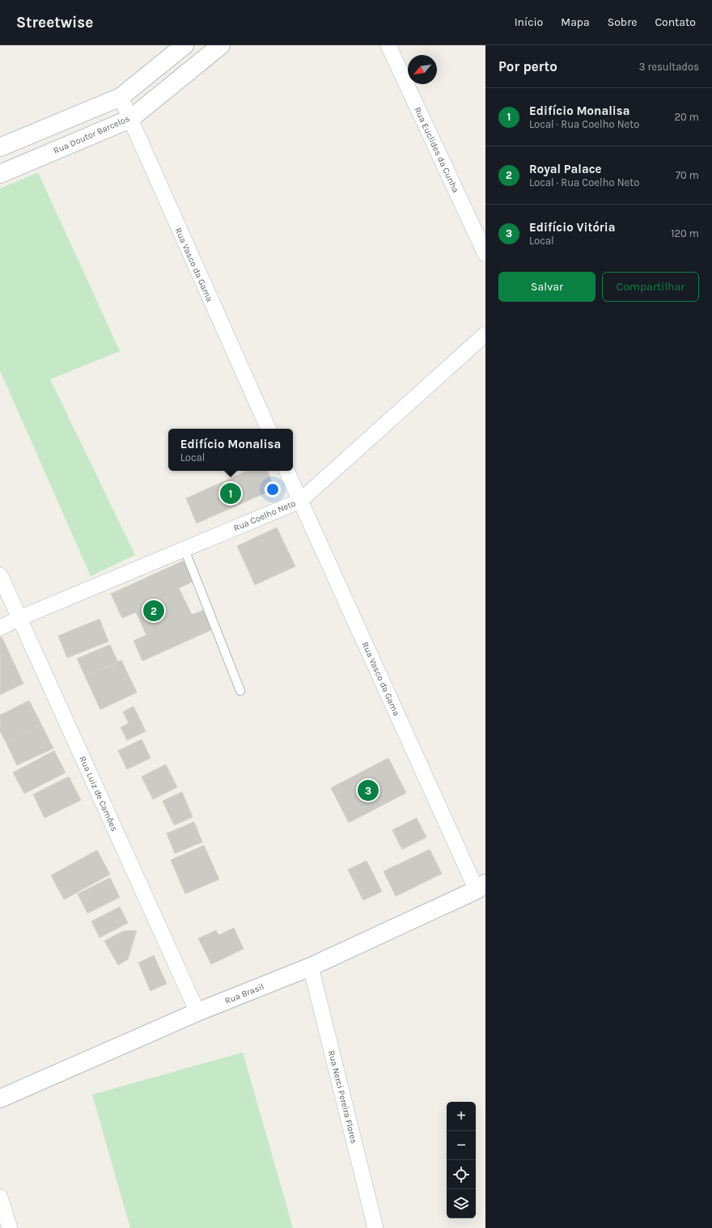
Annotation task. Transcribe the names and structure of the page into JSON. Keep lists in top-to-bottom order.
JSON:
{
  "streets": {
    "street": [
      "Rua Doutor Barcelos",
      "Rua Euclides da Cunha",
      "Rua Vasco da Gama",
      "Rua Coelho Neto",
      "Rua Luiz de Camões",
      "Rua Brasil",
      "Rua Nerci Pereira Flores"
    ]
  },
  "crossings": [
    ["Rua Doutor Barcelos", "Rua Vasco da Gama"],
    ["Rua Vasco da Gama", "Rua Coelho Neto"],
    ["Rua Vasco da Gama", "Rua Brasil"],
    ["Rua Coelho Neto", "Rua Luiz de Camões"],
    ["Rua Luiz de Camões", "Rua Brasil"],
    ["Rua Brasil", "Rua Nerci Pereira Flores"]
  ],
  "north": "bottom left",
  "page": {
    "header": "Streetwise",
    "nav": [
      "Início",
      "Mapa",
      "Sobre",
      "Contato"
    ],
    "heading": ["Por perto", "3 resultados"],
    "list": [
      {
        "mark": "1",
        "name": "Edifício Monalisa",
        "note": "Local · Rua Coelho Neto",
        "value": "20 m"
      },
      {
        "mark": "2",
        "name": "Royal Palace",
        "note": "Local · Rua Coelho Neto",
        "value": "70 m"
      },
      {
        "mark": "3",
        "name": "Edifício Vitória",
        "note": "Local",
        "value": "120 m"
      }
    ],
    "buttons": ["Salvar", "Compartilhar"],
    "popup": ["Edifício Monalisa", "Local"],
    "pins": ["1", "2", "3"],
    "map_buttons": ["+", "−"]
  }
}
